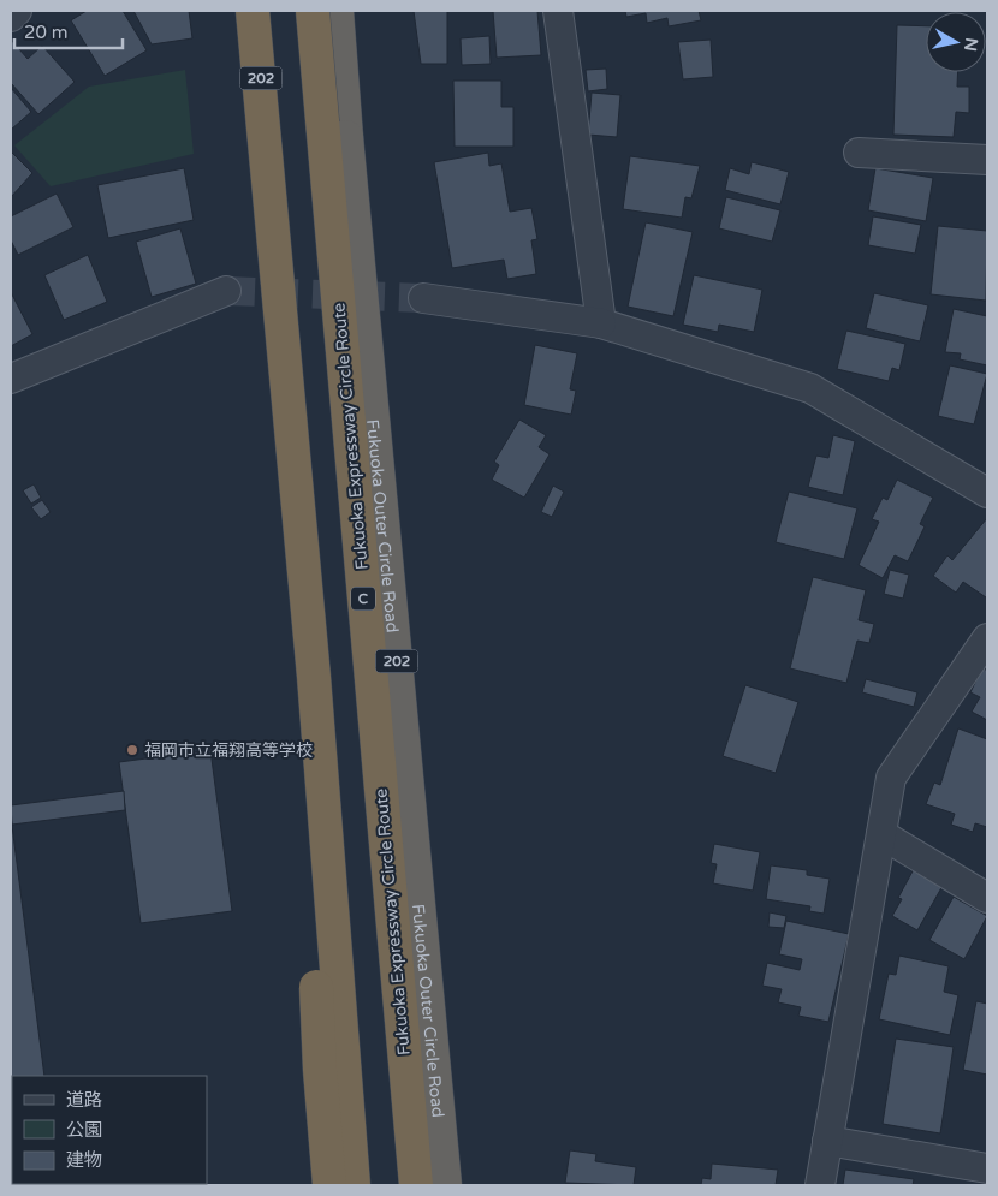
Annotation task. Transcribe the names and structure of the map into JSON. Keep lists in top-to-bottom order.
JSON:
{
  "streets": {
    "highway": [
      "202",
      "Fukuoka Expressway Circle Route",
      "Fukuoka Outer Circle Road",
      "C"
    ]
  },
  "places": ["福岡市立福翔高等学校"],
  "legend": ["道路", "公園", "建物"],
  "scale_bar": "20 m",
  "north": "right"
}
